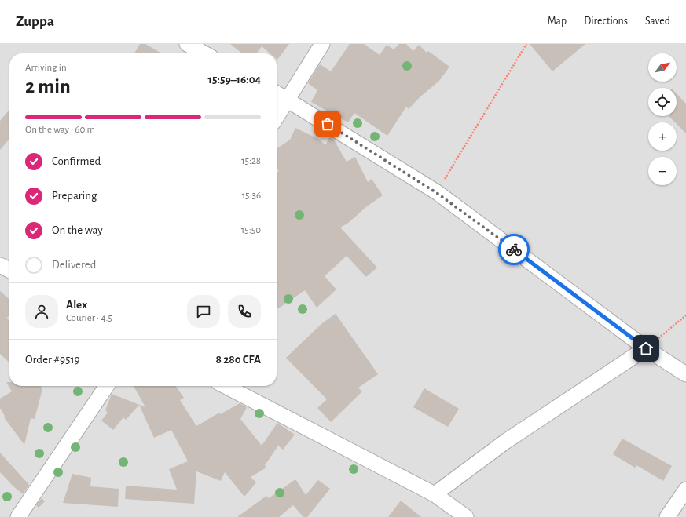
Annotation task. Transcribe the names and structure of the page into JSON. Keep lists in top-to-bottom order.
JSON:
{
  "north": "top right",
  "page": {
    "header": "Zuppa",
    "nav": ["Map", "Directions", "Saved"],
    "map_buttons": ["+", "−"],
    "heading": ["2 min", "Arriving in", "15:59–16:04"],
    "panel": [
      "Alex",
      "Courier · 4.5",
      "Order #9519",
      "8 280 CFA"
    ],
    "bar": "On the way · 60 m",
    "list": [
      ["Confirmed", "15:28"],
      ["Preparing", "15:36"],
      ["On the way", "15:50"],
      "Delivered"
    ]
  }
}
